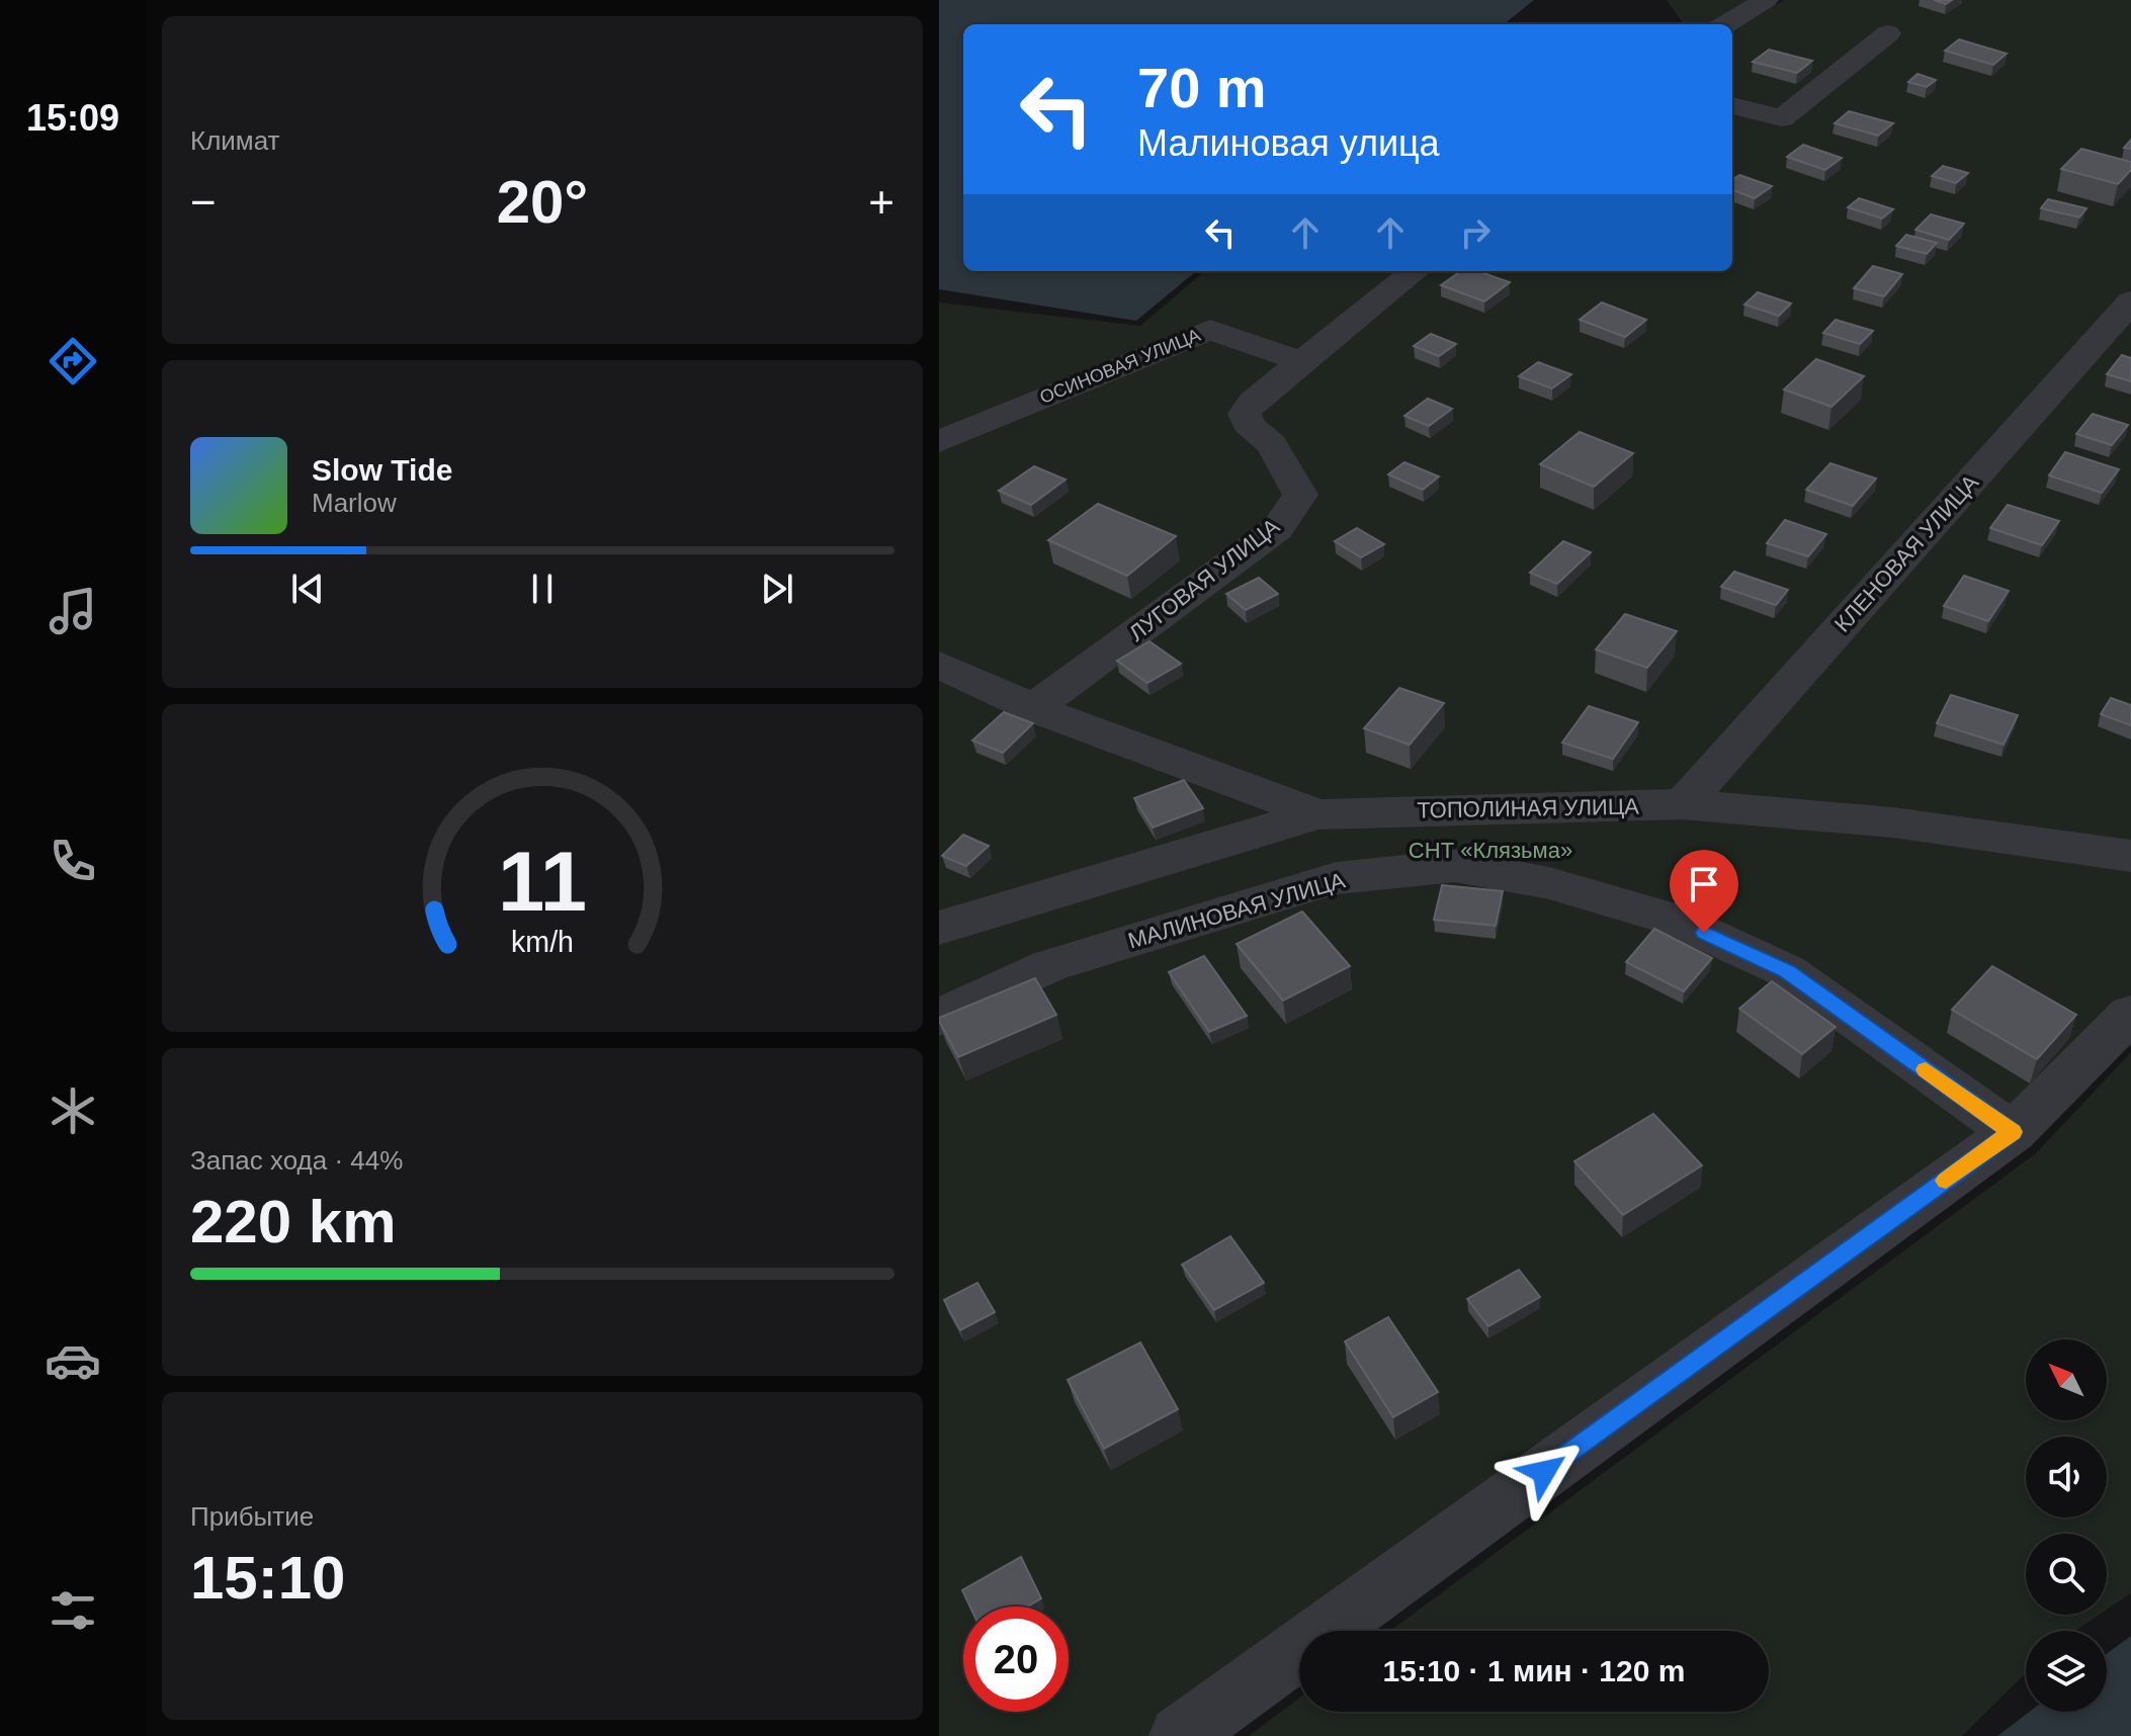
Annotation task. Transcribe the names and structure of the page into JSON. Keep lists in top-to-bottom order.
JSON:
{
  "streets": {
    "lane": [
      "ОСИНОВАЯ УЛИЦА",
      "КЛЕНОВАЯ УЛИЦА",
      "ЛУГОВАЯ УЛИЦА",
      "ТОПОЛИНАЯ УЛИЦА",
      "МАЛИНОВАЯ УЛИЦА"
    ]
  },
  "crossings": [
    ["ОСИНОВАЯ УЛИЦА", "ЛУГОВАЯ УЛИЦА"],
    ["КЛЕНОВАЯ УЛИЦА", "ТОПОЛИНАЯ УЛИЦА"]
  ],
  "parks": ["СНТ «Клязьма»"],
  "north": "top left",
  "page": {
    "tabs": "15:09",
    "tile": [
      "Климат",
      ["Запас хода · 44%", "220 km"],
      ["Прибытие", "15:10"]
    ],
    "turn": ["70 m", "Малиновая улица"],
    "heat": ["−", "20°", "+"],
    "song": ["Slow Tide", "Marlow"],
    "limit": "20",
    "trip": "15:10 · 1 мин · 120 m",
    "gauge": ["11", "km/h"]
  }
}
